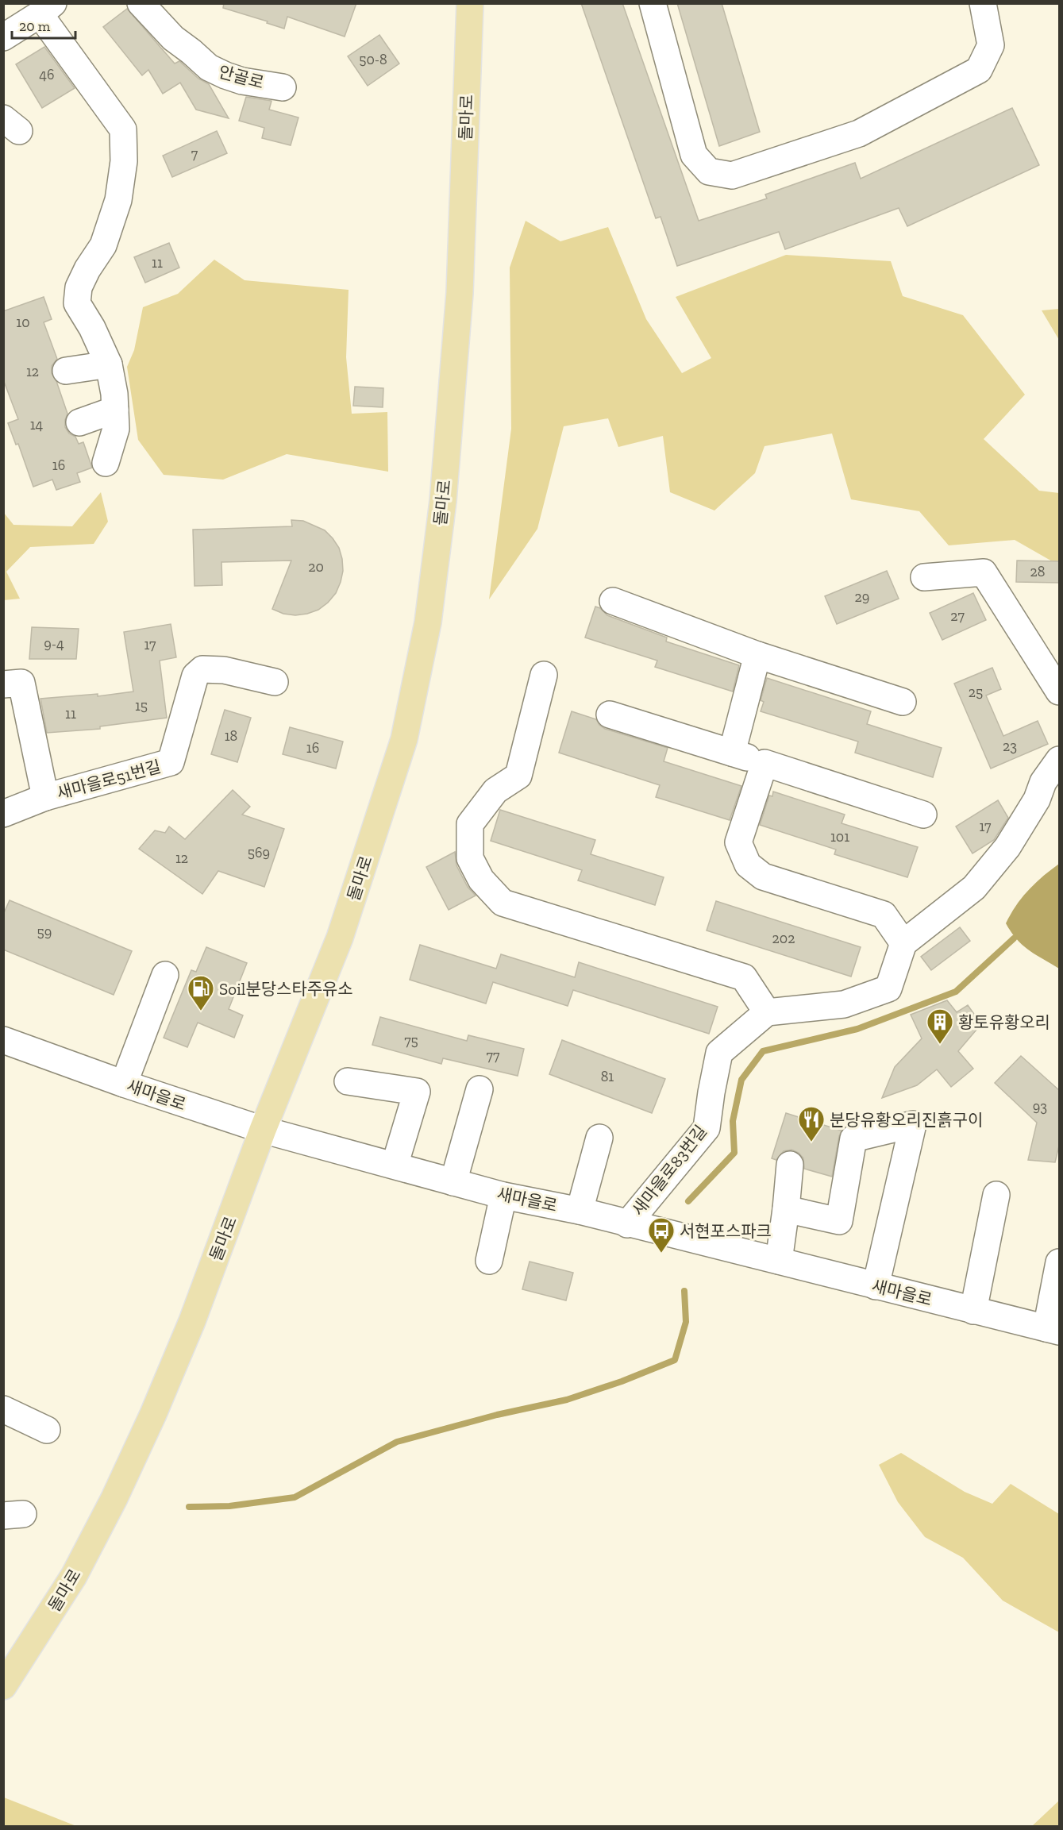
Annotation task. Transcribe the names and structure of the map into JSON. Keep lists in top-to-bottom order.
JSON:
{
  "streets": {
    "main road": ["돌마로"],
    "street": [
      "안골로",
      "새마을로51번길",
      "새마을로",
      "새마을로83번길"
    ]
  },
  "crossings": [
    ["돌마로", "새마을로"],
    ["새마을로", "새마을로83번길"]
  ],
  "places": {
    "fuel station": ["Soil분당스타주유소"],
    "building": ["황토유황오리"],
    "restaurant": ["분당유황오리진흙구이"],
    "bus stop": ["서현포스파크"]
  },
  "house_numbers": [
    "50-8",
    "46",
    "7",
    "11",
    "10",
    "12",
    "14",
    "16",
    "20",
    "28",
    "29",
    "27",
    "9-4",
    "17",
    "25",
    "15",
    "11",
    "18",
    "23",
    "16",
    "17",
    "101",
    "569",
    "12",
    "59",
    "202",
    "75",
    "77",
    "81",
    "93"
  ],
  "scale_bar": "20 m"
}
